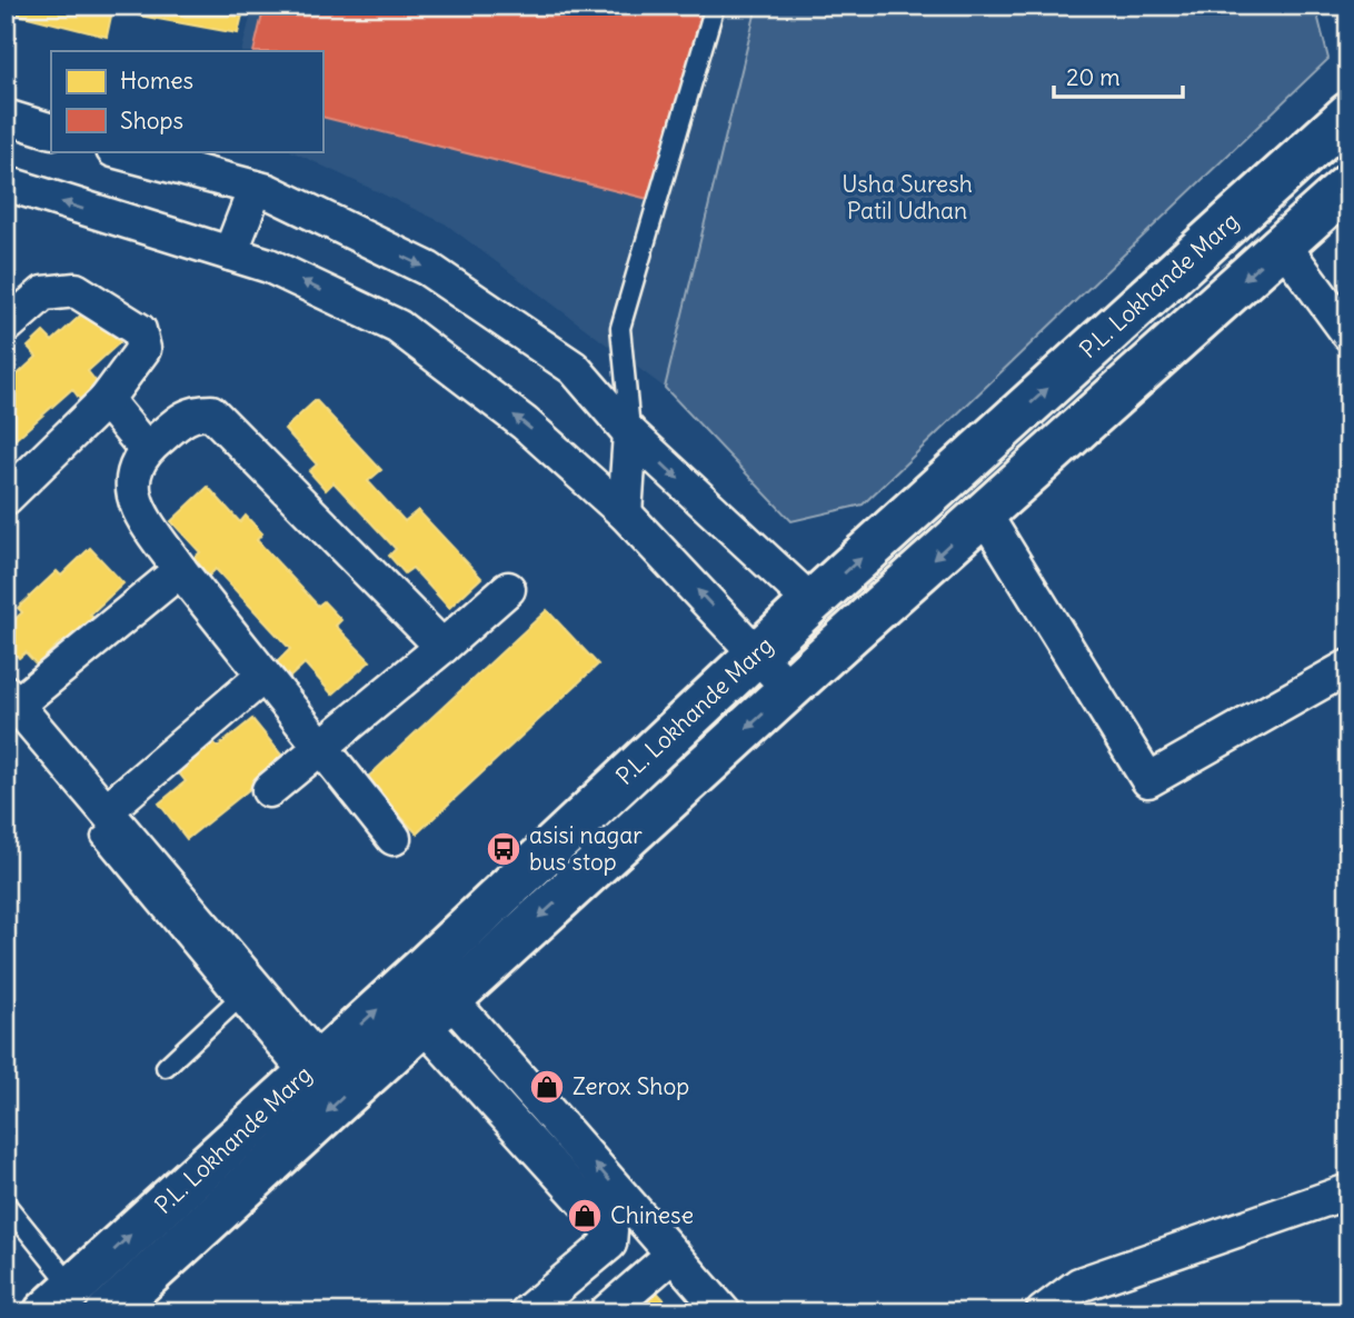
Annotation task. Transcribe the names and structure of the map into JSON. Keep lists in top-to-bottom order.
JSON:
{
  "streets": {
    "main road": ["P.L. Lokhande Marg"]
  },
  "parks": ["Usha Suresh Patil Udhan"],
  "places": {
    "bus stop": ["asisi nagar bus stop"],
    "shop": ["Zerox Shop", "Chinese"]
  },
  "legend": ["Homes", "Shops"],
  "scale_bar": "20 m"
}
